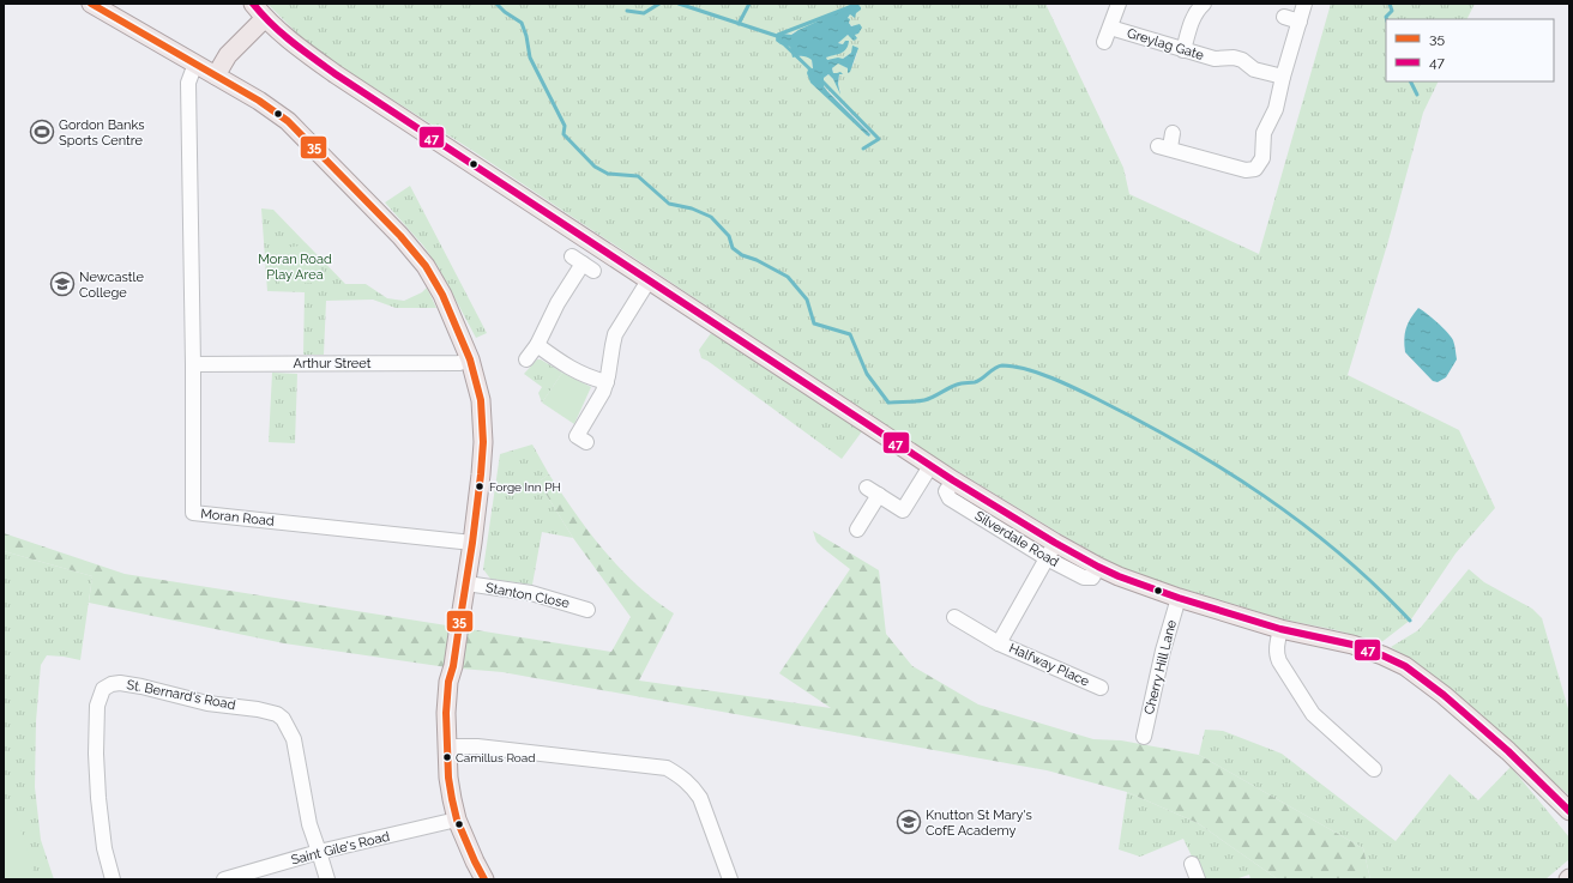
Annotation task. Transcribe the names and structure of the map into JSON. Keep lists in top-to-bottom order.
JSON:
{
  "streets": {
    "main road": ["Silverdale Road"],
    "street": [
      "Greylag Gate",
      "Arthur Street",
      "Moran Road",
      "Stanton Close",
      "Halfway Place",
      "Cherry Hill Lane",
      "St. Bernard's Road",
      "Saint Gile's Road"
    ]
  },
  "crossings": [
    ["Arthur Street", "Moran Road"],
    ["Silverdale Road", "Halfway Place"],
    ["Silverdale Road", "Cherry Hill Lane"],
    ["St. Bernard's Road", "Saint Gile's Road"]
  ],
  "parks": ["Moran Road Play Area"],
  "places": {
    "sports": ["Gordon Banks Sports Centre"],
    "school or university": ["Newcastle College", "Knutton St Mary's CofE Academy"],
    "other": ["Forge Inn PH", "Camillus Road"]
  },
  "lines": ["transit line 35", "transit line 47"],
  "legend": ["35", "47"]
}
